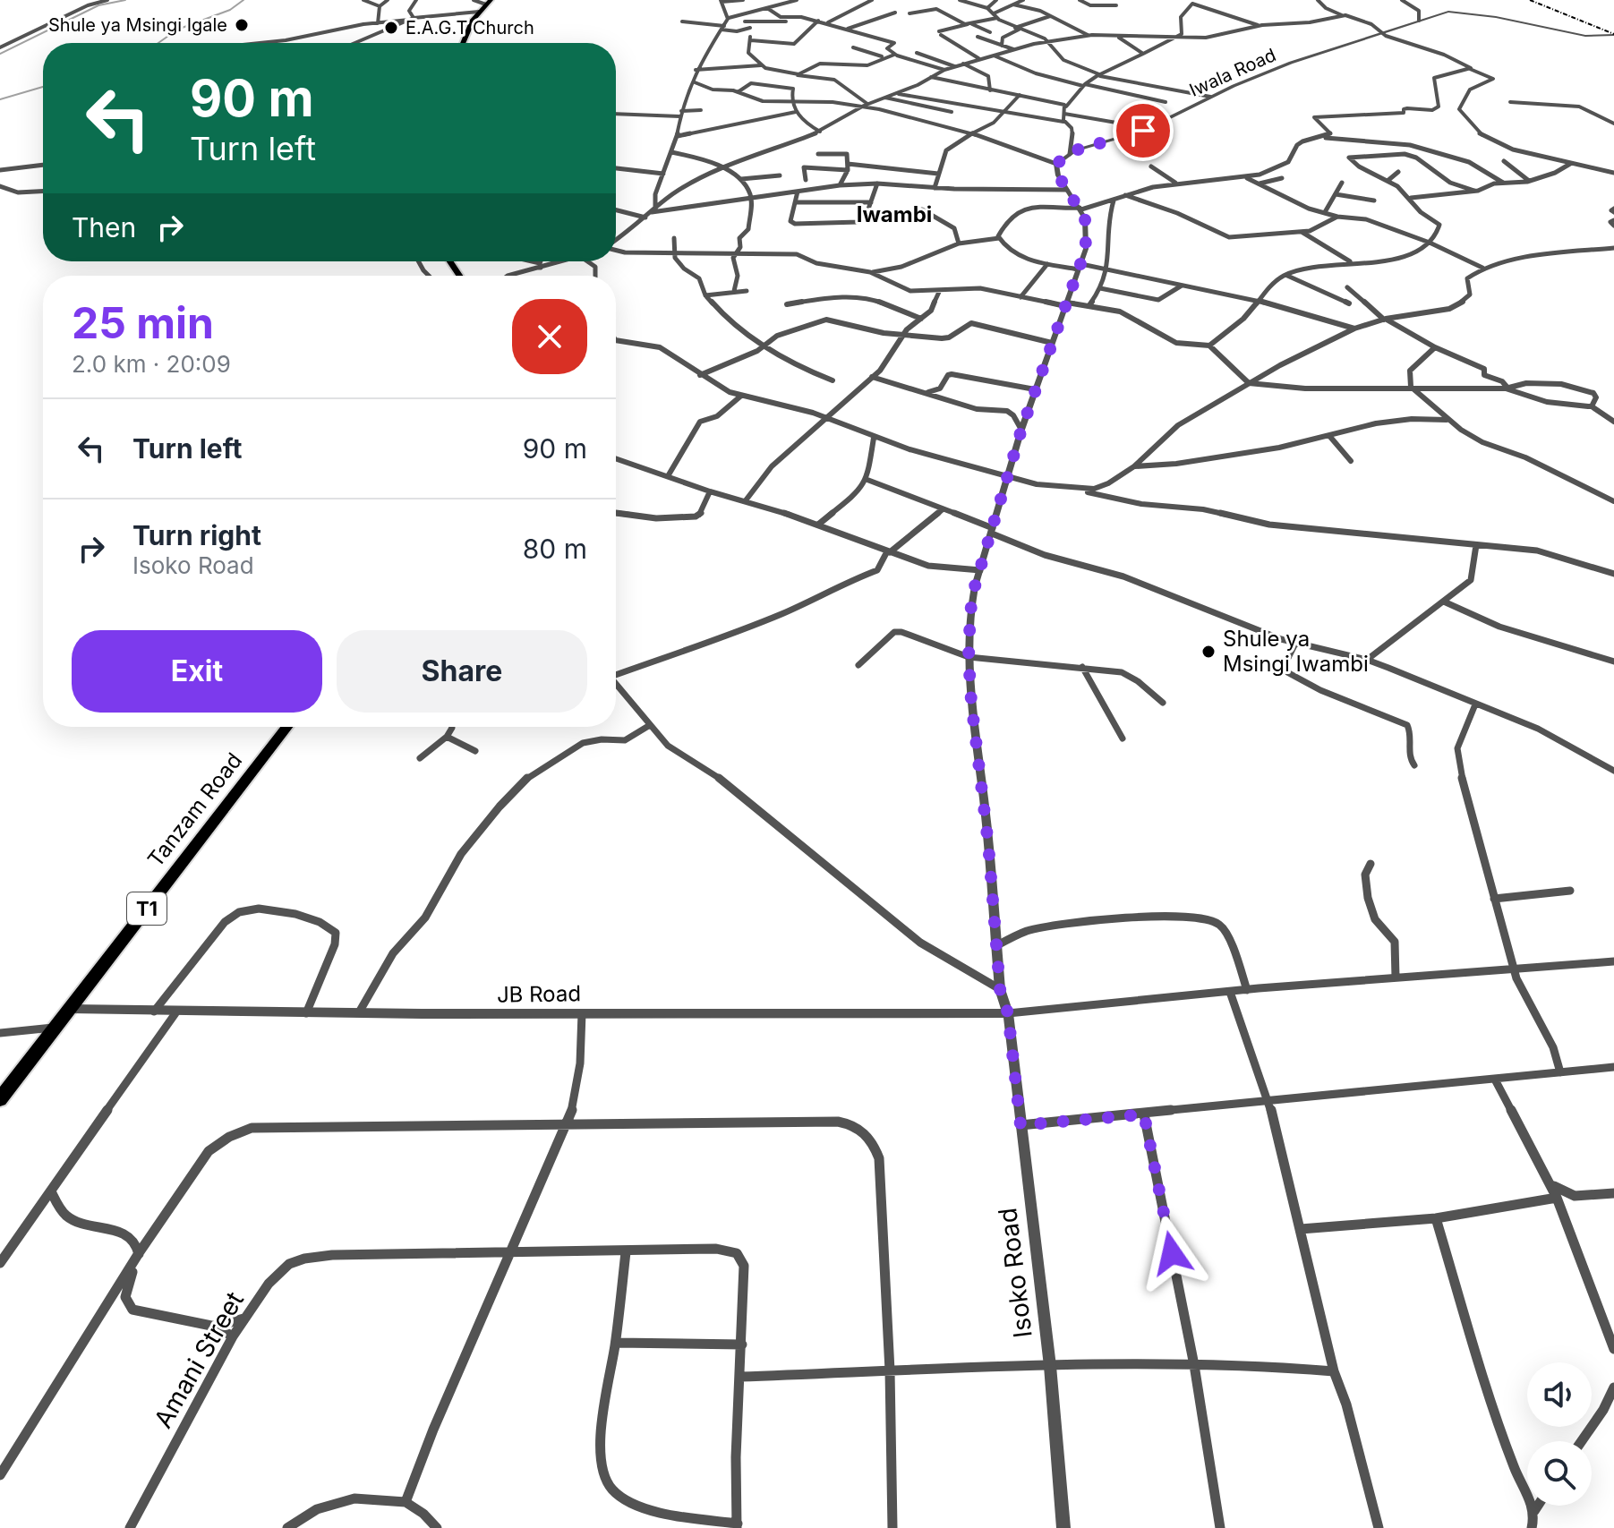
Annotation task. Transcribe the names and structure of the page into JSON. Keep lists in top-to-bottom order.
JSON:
{
  "streets": {
    "highway": ["Tanzam Road", "T1"],
    "street": [
      "Iwala Road",
      "JB Road",
      "Isoko Road",
      "Amani Street"
    ]
  },
  "crossings": [
    ["Tanzam Road", "JB Road"],
    ["JB Road", "Isoko Road"]
  ],
  "districts": ["Iwambi"],
  "places": ["Shule ya Msingi Igale", "E.A.G.T Church", "Shule ya Msingi Iwambi"],
  "page": {
    "turn": ["90 m", "Turn left"],
    "then": "Then",
    "heading": ["25 min", "2.0 km · 20:09"],
    "list": [
      {
        "name": "Turn left",
        "value": "90 m"
      },
      {
        "name": "Turn right",
        "note": "Isoko Road",
        "value": "80 m"
      }
    ],
    "buttons": ["Exit", "Share"]
  }
}
